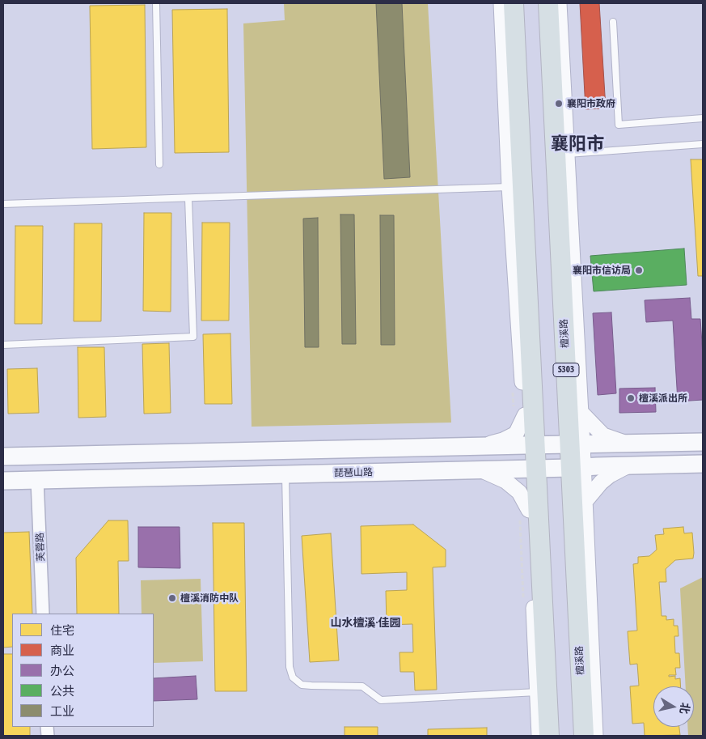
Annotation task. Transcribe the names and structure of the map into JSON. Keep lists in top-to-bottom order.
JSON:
{
  "streets": {
    "main road": ["檀溪路", "S303", "琵琶山路"],
    "street": ["芙蓉路"]
  },
  "crossings": [
    ["檀溪路", "琵琶山路"],
    ["琵琶山路", "芙蓉路"]
  ],
  "districts": ["襄阳市", "山水檀溪·佳园"],
  "places": [
    "襄阳市政府",
    "襄阳市信访局",
    "檀溪派出所",
    "檀溪消防中队"
  ],
  "legend": [
    "住宅",
    "商业",
    "办公",
    "公共",
    "工业"
  ],
  "north": "right"
}
